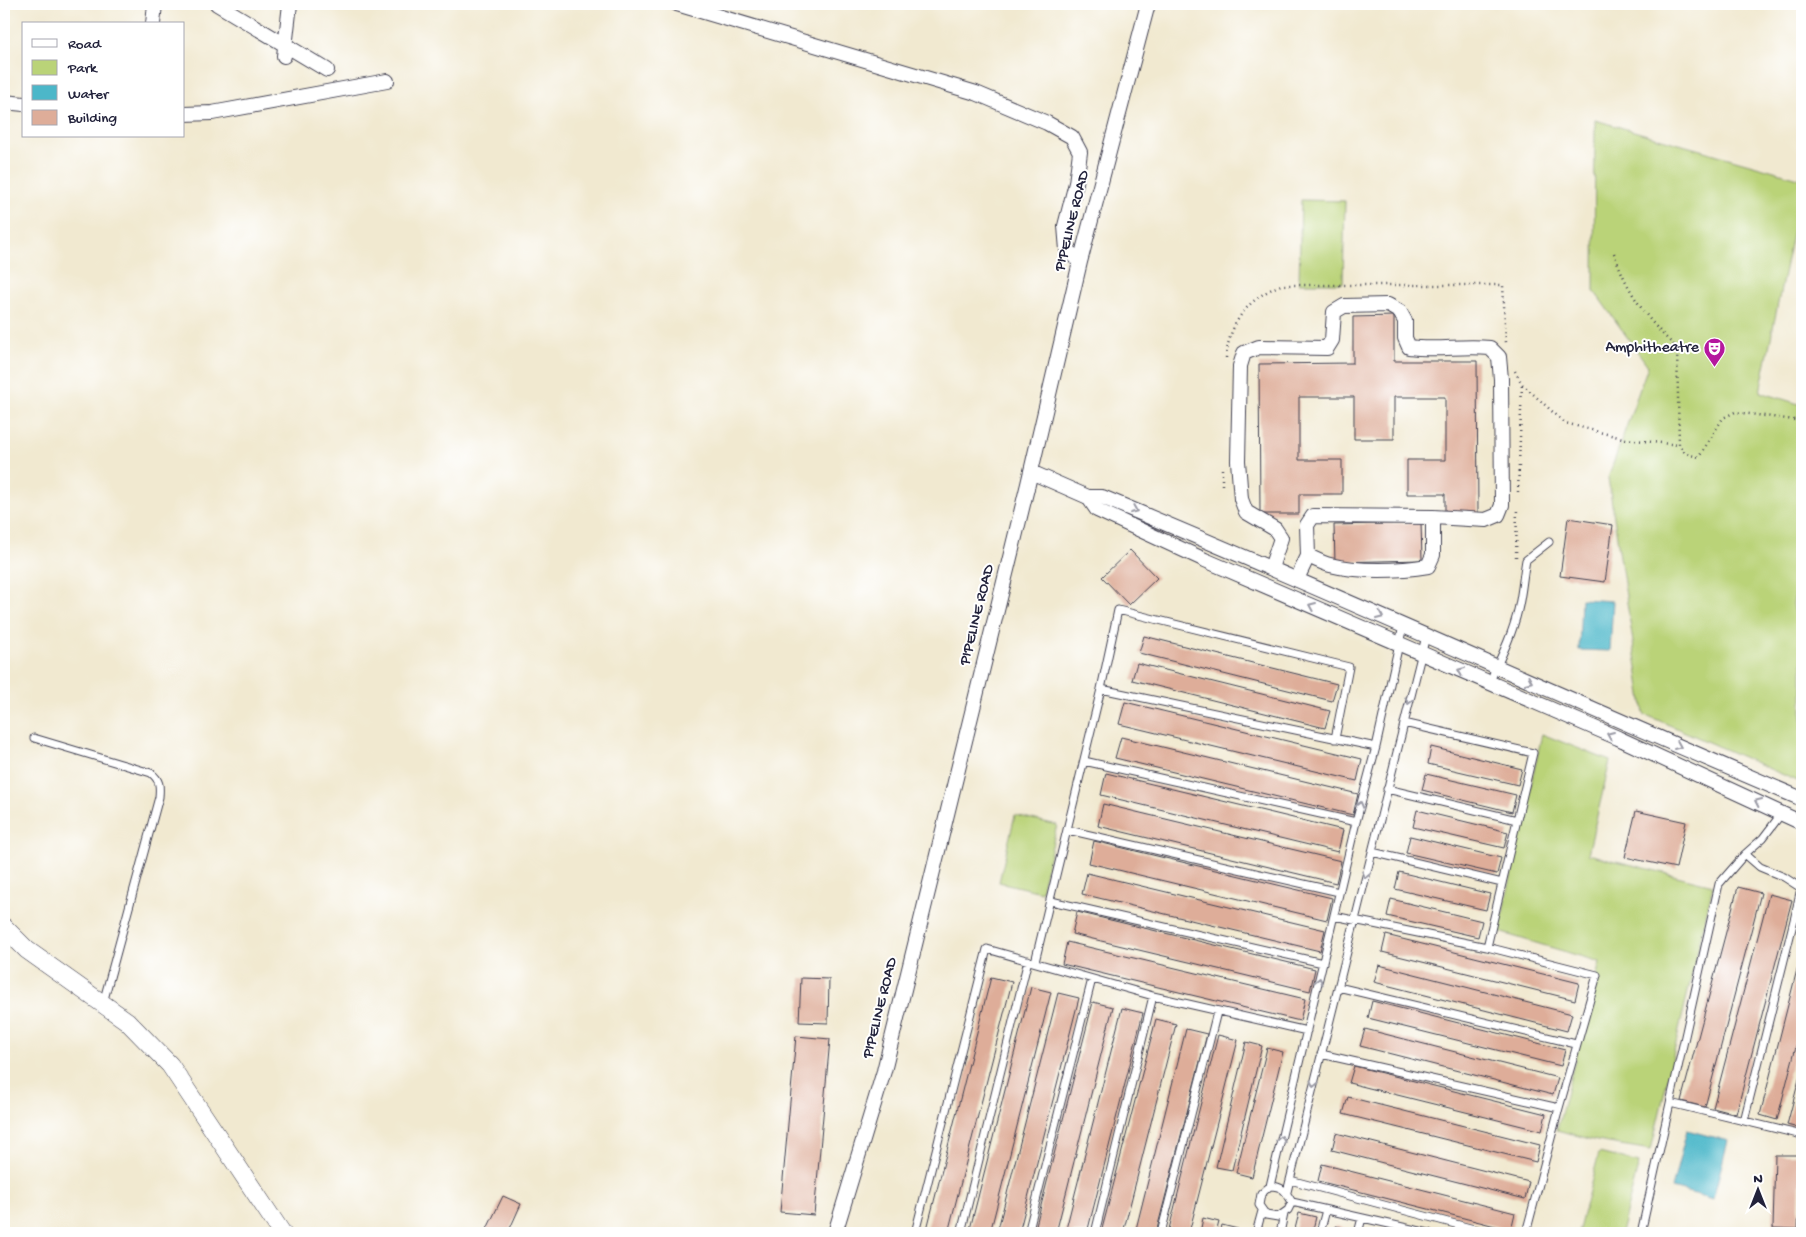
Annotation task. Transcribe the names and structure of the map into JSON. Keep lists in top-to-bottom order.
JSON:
{
  "streets": {
    "street": ["PIPELINE ROAD"]
  },
  "places": {
    "theatre": ["Amphitheatre"]
  },
  "legend": [
    "Road",
    "Park",
    "Water",
    "Building"
  ],
  "north": "top"
}
